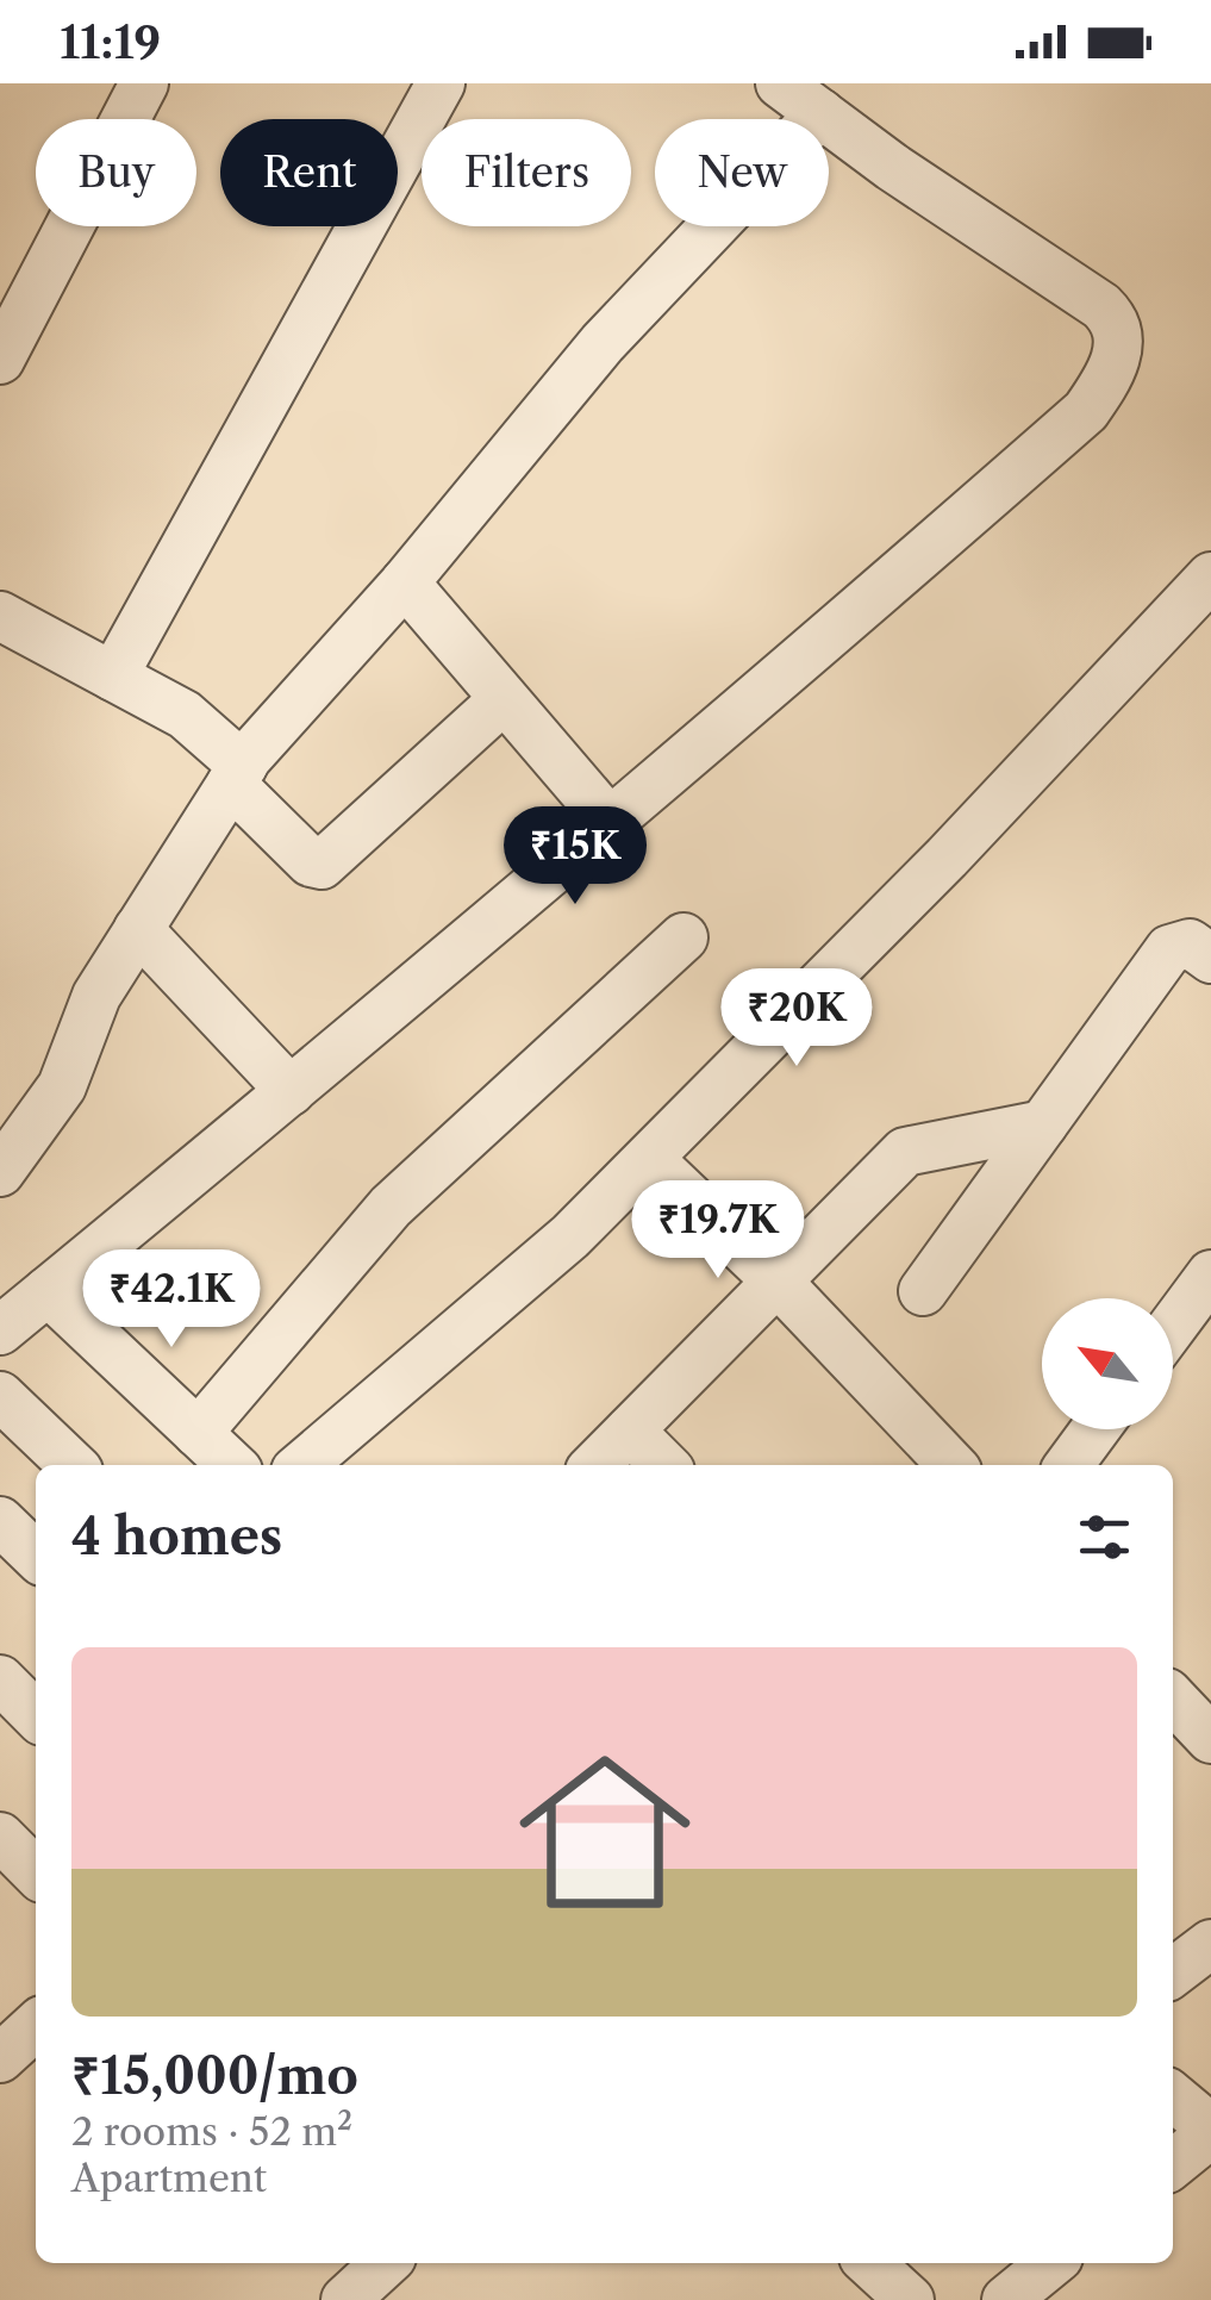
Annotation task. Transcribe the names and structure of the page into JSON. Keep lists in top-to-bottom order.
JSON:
{
  "north": "top left",
  "page": {
    "status": "11:19",
    "chip": [
      "Buy",
      "Rent",
      "Filters",
      "New"
    ],
    "price": [
      "₹15K",
      "₹20K",
      "₹19.7K",
      "₹42.1K"
    ],
    "heading": "4 homes",
    "list": [
      {
        "name": "₹15,000/mo",
        "note": "2 rooms · 52 m² · Apartment"
      }
    ]
  }
}
